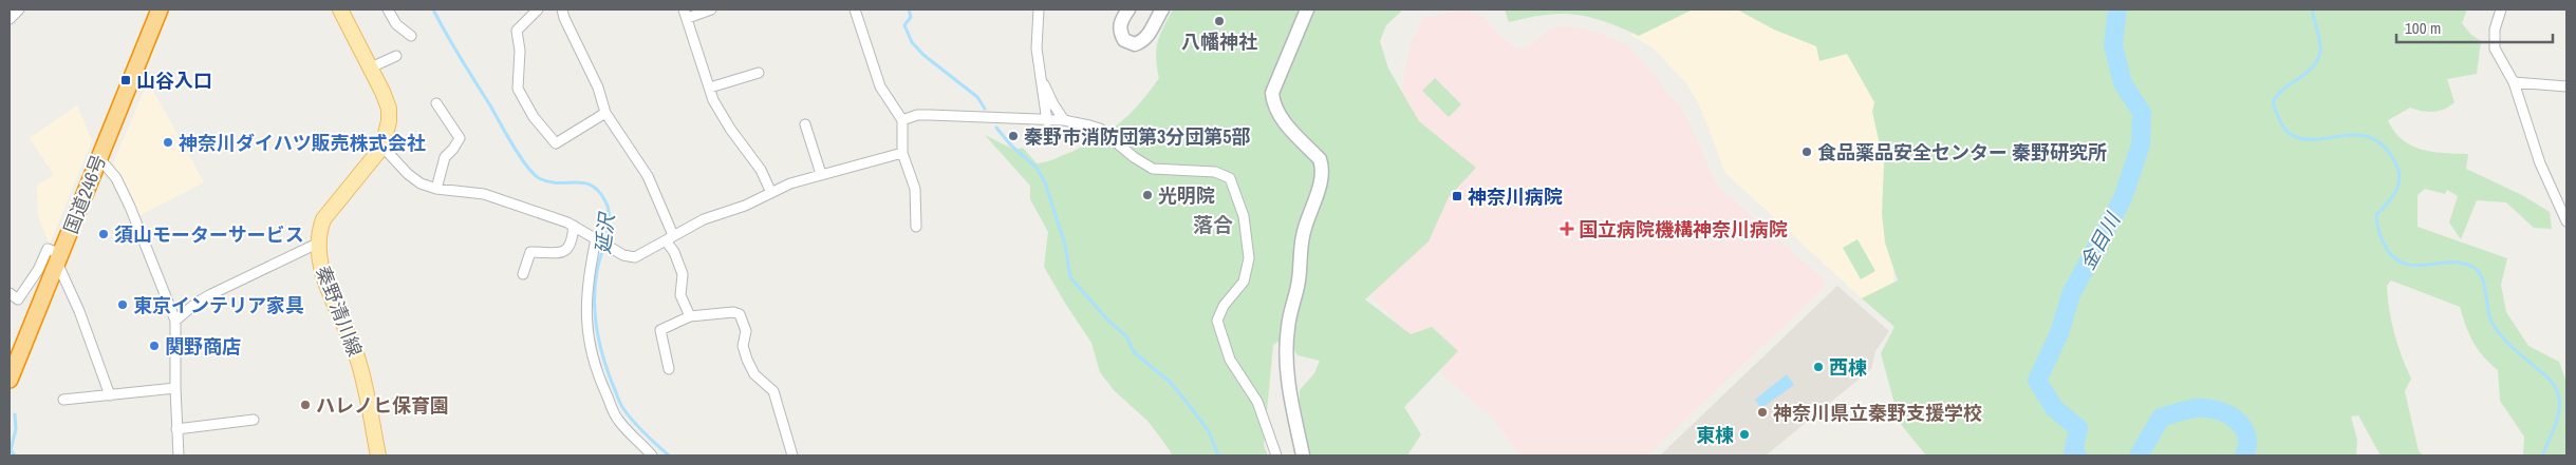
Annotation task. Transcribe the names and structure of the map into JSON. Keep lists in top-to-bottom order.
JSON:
{
  "streets": {
    "highway": ["国道246号"],
    "main road": ["秦野清川線"]
  },
  "districts": ["落合"],
  "water": ["延沢", "金目川"],
  "places": {
    "other": [
      "八幡神社",
      "秦野市消防団第3分団第5部",
      "神奈川ダイハツ販売株式会社",
      "食品薬品安全センター 秦野研究所",
      "光明院",
      "須山モーターサービス",
      "東京インテリア家具",
      "関野商店",
      "西棟",
      "ハレノヒ保育園",
      "神奈川県立秦野支援学校",
      "東棟"
    ],
    "transit": ["山谷入口", "神奈川病院"],
    "health": ["国立病院機構神奈川病院"]
  },
  "scale_bar": "100 m"
}
